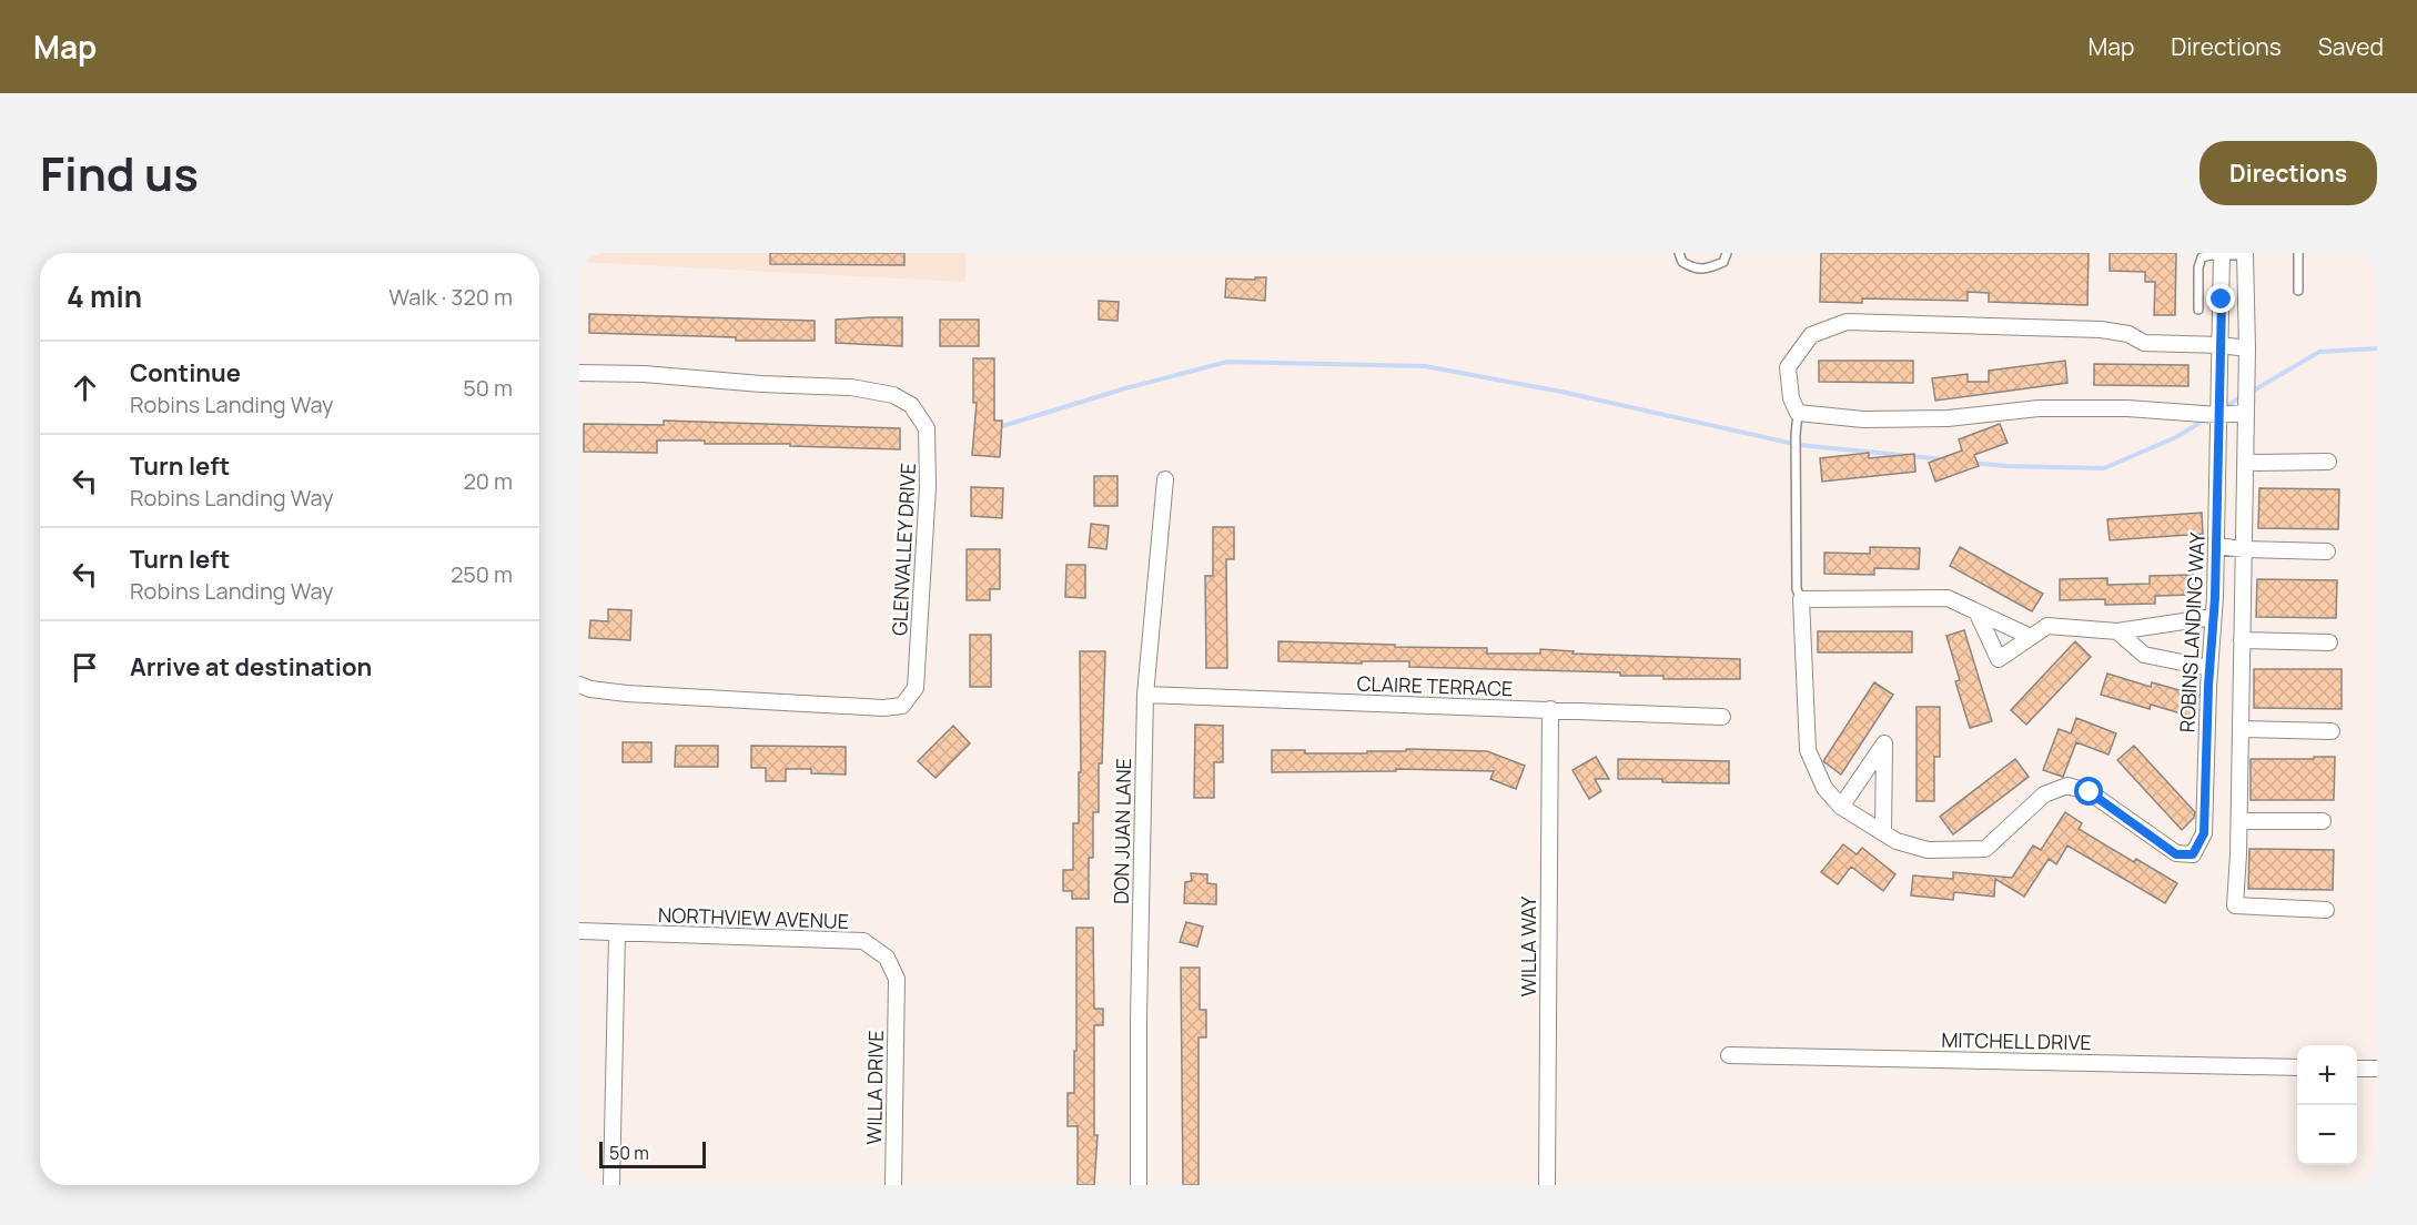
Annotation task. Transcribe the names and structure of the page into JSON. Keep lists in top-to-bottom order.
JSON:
{
  "streets": {
    "street": [
      "GLENVALLEY DRIVE",
      "ROBINS LANDING WAY",
      "CLAIRE TERRACE",
      "DON JUAN LANE",
      "NORTHVIEW AVENUE",
      "WILLA WAY",
      "MITCHELL DRIVE",
      "WILLA DRIVE"
    ]
  },
  "crossings": [
    ["CLAIRE TERRACE", "DON JUAN LANE"],
    ["CLAIRE TERRACE", "WILLA WAY"],
    ["NORTHVIEW AVENUE", "WILLA DRIVE"]
  ],
  "scale_bar": "50 m",
  "page": {
    "header": "Map",
    "nav": ["Map", "Directions", "Saved"],
    "title": "Find us",
    "buttons": "Directions",
    "heading": ["4 min", "Walk · 320 m"],
    "list": [
      ["Continue", "Robins Landing Way", "50 m"],
      ["Turn left", "Robins Landing Way", "20 m"],
      ["Turn left", "Robins Landing Way", "250 m"],
      "Arrive at destination"
    ],
    "map_buttons": ["+", "−"],
    "scale": "50 m"
  }
}
